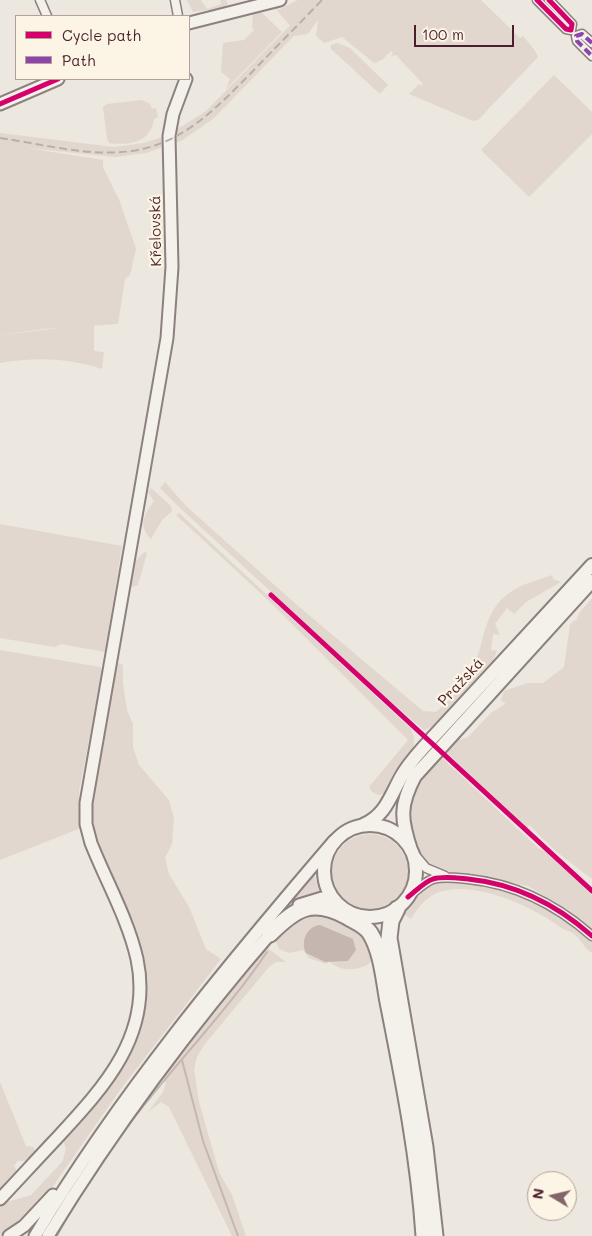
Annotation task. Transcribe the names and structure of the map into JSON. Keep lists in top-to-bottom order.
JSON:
{
  "streets": {
    "main road": ["Křelovská", "Pražská"]
  },
  "legend": ["Cycle path", "Path"],
  "scale_bar": "100 m",
  "north": "left"
}
